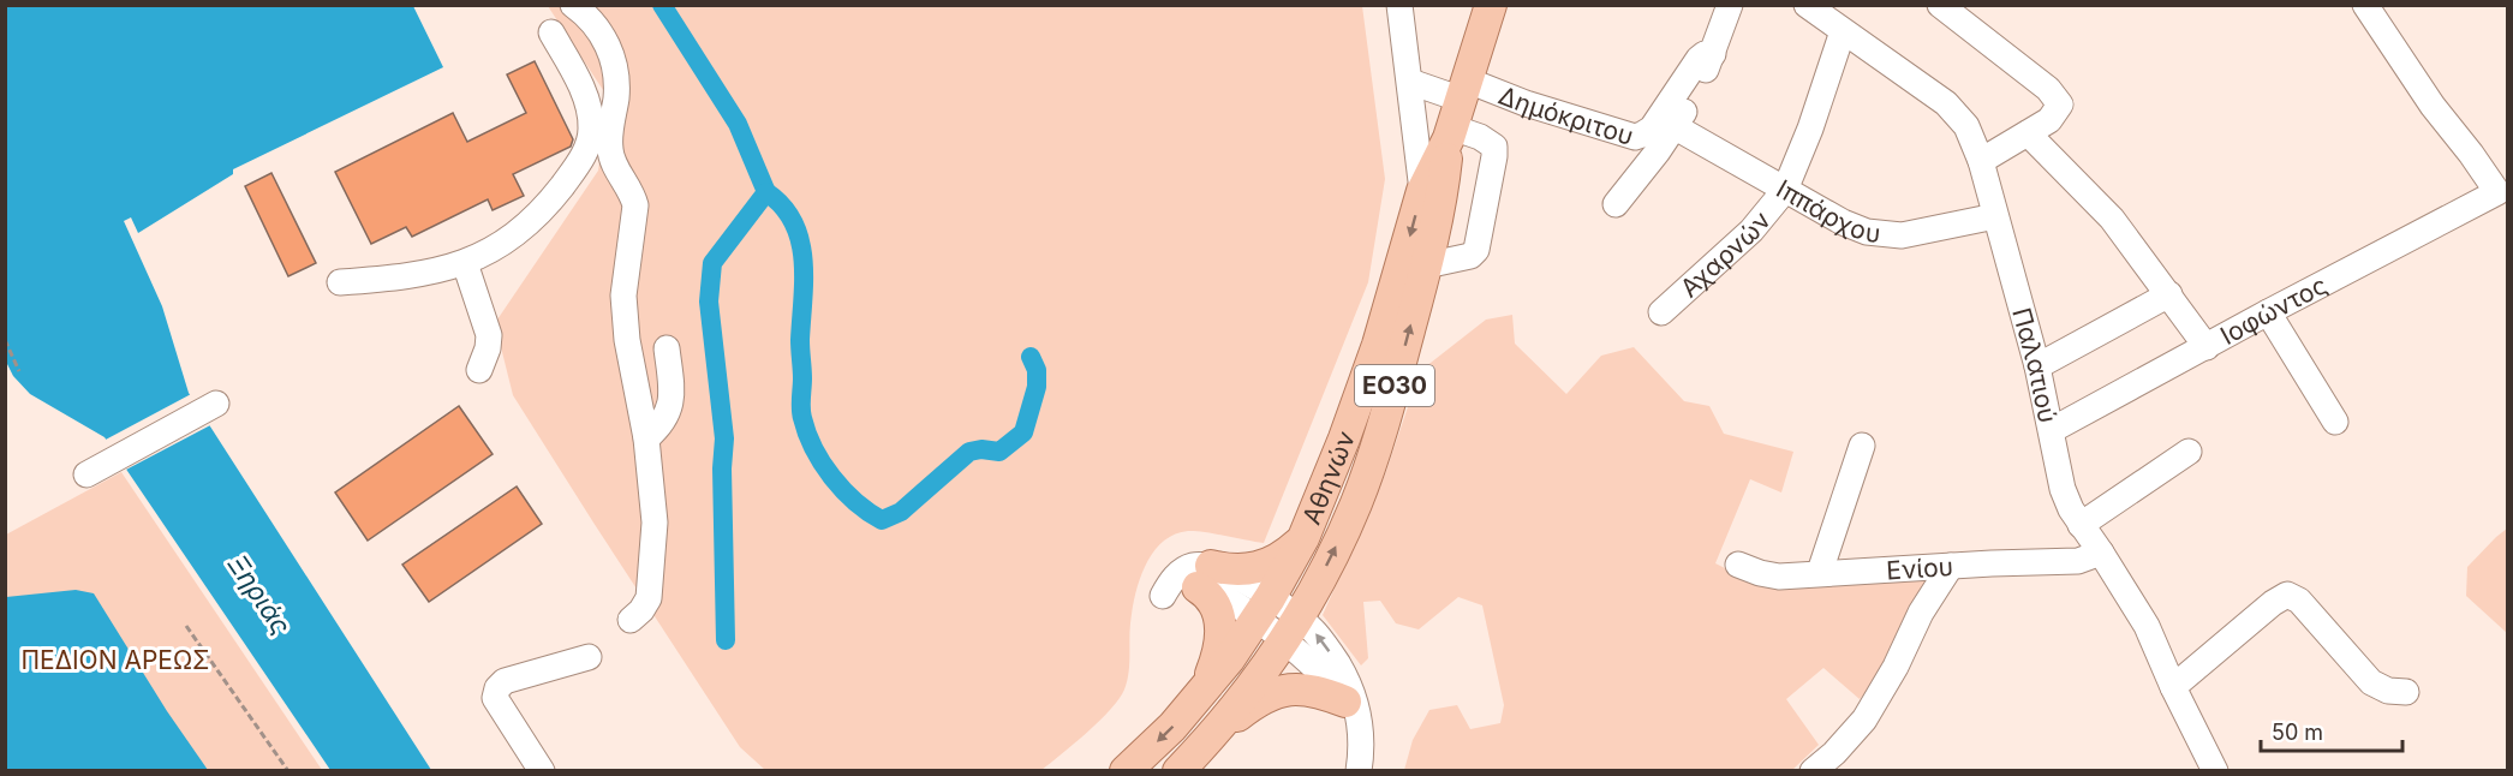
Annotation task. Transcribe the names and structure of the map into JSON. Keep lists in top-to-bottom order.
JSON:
{
  "streets": {
    "main road": ["ΕΟ30", "Αθηνών"],
    "street": [
      "Δημόκριτου",
      "Ιππάρχου",
      "Αχαρνών",
      "Ιοφώντος",
      "Παλατιού",
      "Ενίου"
    ]
  },
  "crossings": [
    ["Δημόκριτου", "Αθηνών"],
    ["Ιππάρχου", "Αχαρνών"],
    ["Ιππάρχου", "Παλατιού"],
    ["Αχαρνών", "Παλατιού"],
    ["Ιοφώντος", "Παλατιού"],
    ["Παλατιού", "Ενίου"]
  ],
  "water": ["Ξηριάς"],
  "parks": ["ΠΕΔΙΟΝ ΑΡΕΩΣ"],
  "scale_bar": "50 m"
}
